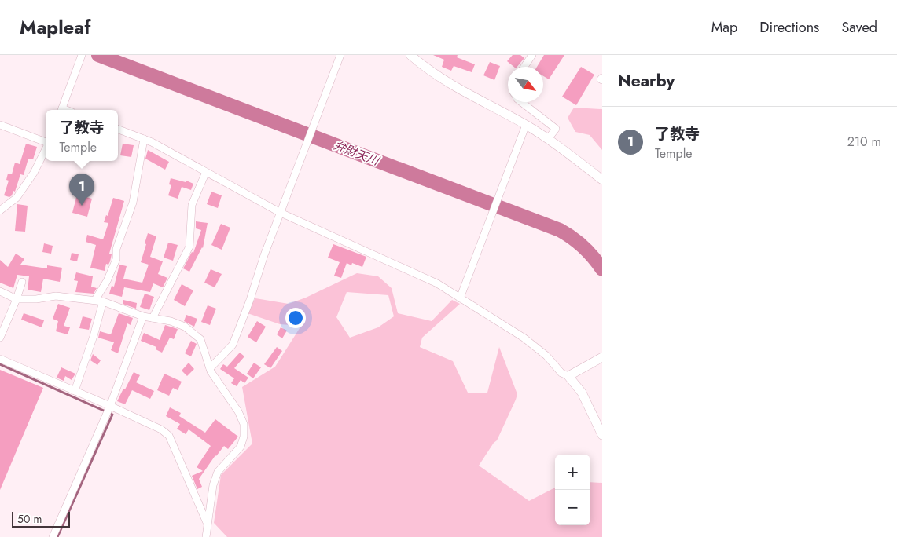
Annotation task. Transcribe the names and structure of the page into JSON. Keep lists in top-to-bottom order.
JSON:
{
  "water": ["弁財天川"],
  "scale_bar": "50 m",
  "north": "bottom right",
  "page": {
    "header": "Mapleaf",
    "nav": ["Map", "Directions", "Saved"],
    "heading": "Nearby",
    "list": [
      {
        "mark": "1",
        "name": "了教寺",
        "note": "Temple",
        "value": "210 m"
      }
    ],
    "popup": ["了教寺", "Temple"],
    "pins": "1",
    "map_buttons": ["+", "−"],
    "scale": "50 m"
  }
}
